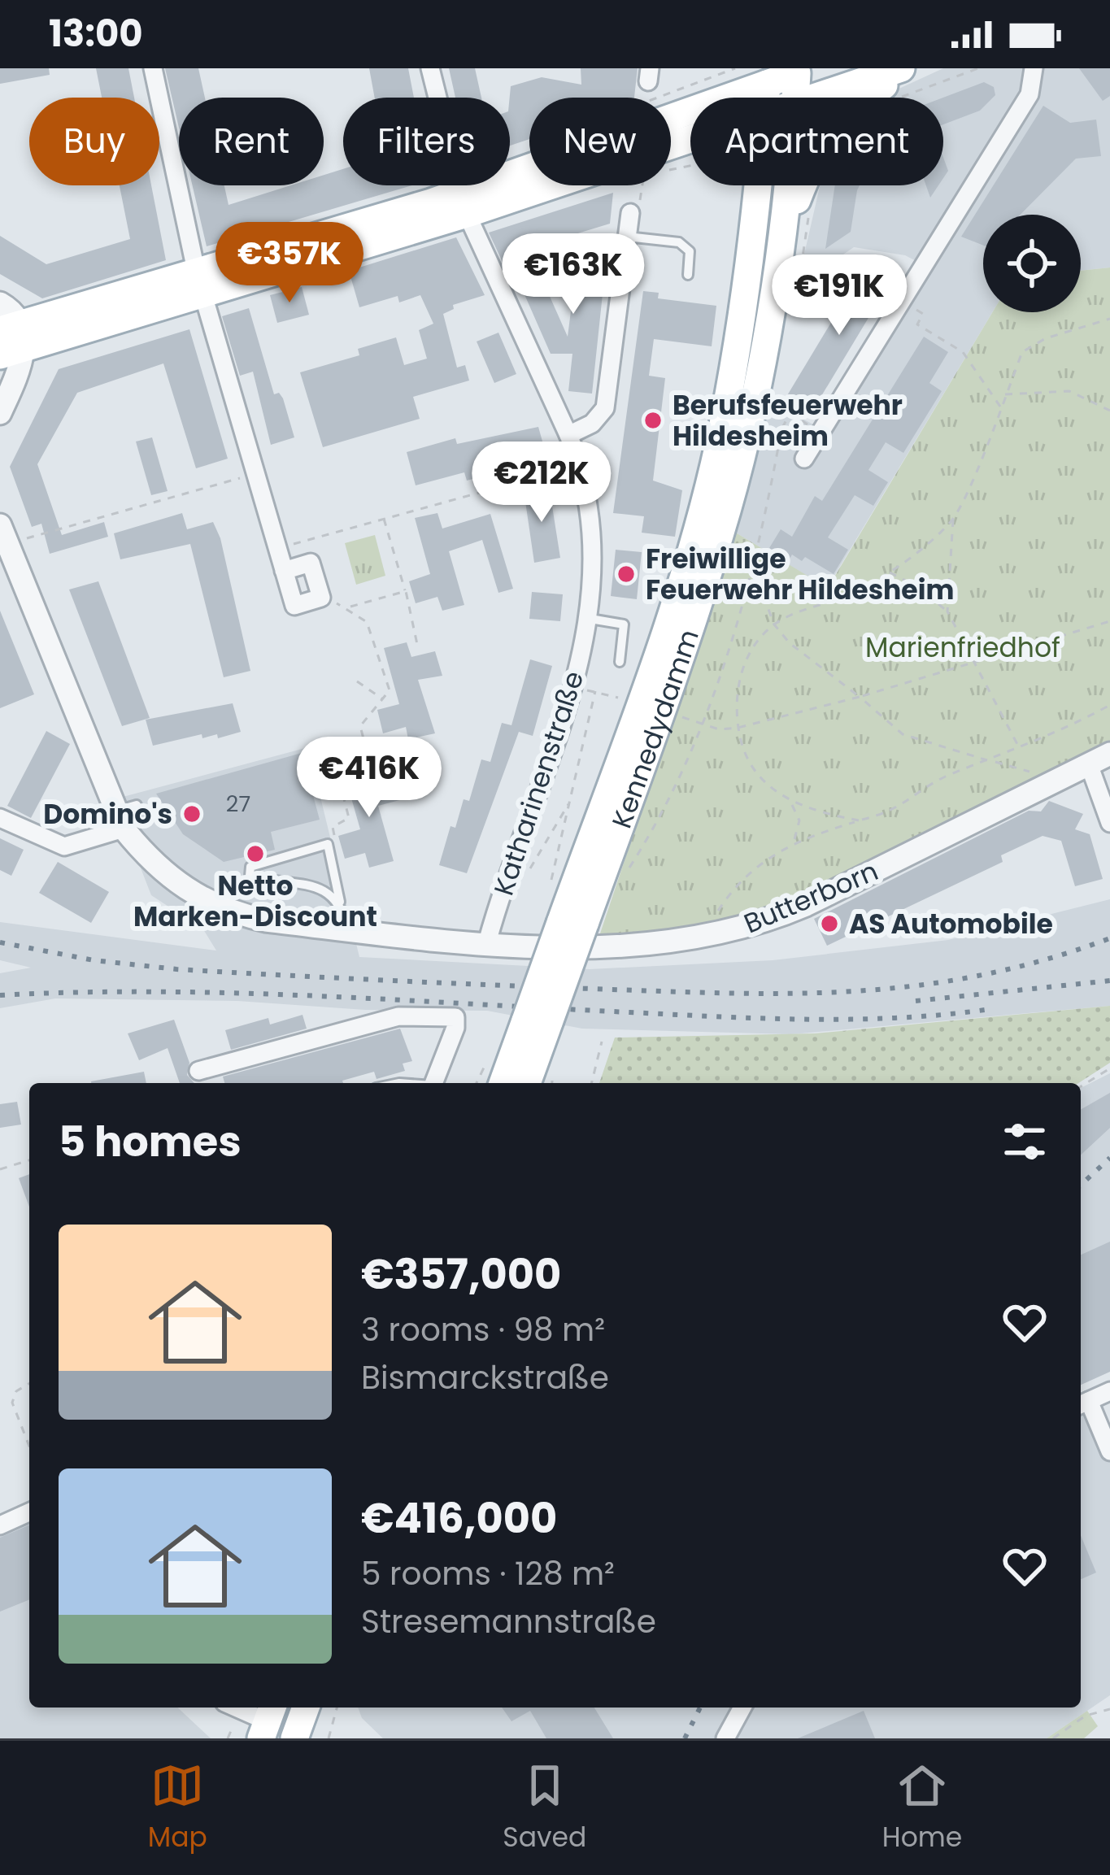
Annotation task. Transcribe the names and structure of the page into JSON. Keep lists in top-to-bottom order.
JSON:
{
  "streets": {
    "main road": ["Kennedydamm"],
    "street": ["Katharinenstraße", "Butterborn"]
  },
  "crossings": [
    ["Katharinenstraße", "Butterborn"]
  ],
  "parks": ["Marienfriedhof"],
  "places": [
    "Berufsfeuerwehr Hildesheim",
    "Freiwillige Feuerwehr Hildesheim",
    "Domino's",
    "Netto Marken-Discount",
    "AS Automobile"
  ],
  "house_numbers": ["27"],
  "page": {
    "status": "13:00",
    "chip": [
      "Buy",
      "Rent",
      "Filters",
      "New",
      "Apartment"
    ],
    "price": [
      "€357K",
      "€163K",
      "€191K",
      "€212K",
      "€416K"
    ],
    "heading": "5 homes",
    "list": [
      {
        "name": "€357,000",
        "note": "3 rooms · 98 m² · Bismarckstraße"
      },
      {
        "name": "€416,000",
        "note": "5 rooms · 128 m² · Stresemannstraße"
      }
    ],
    "tabs": ["Map", "Saved", "Home"]
  }
}
